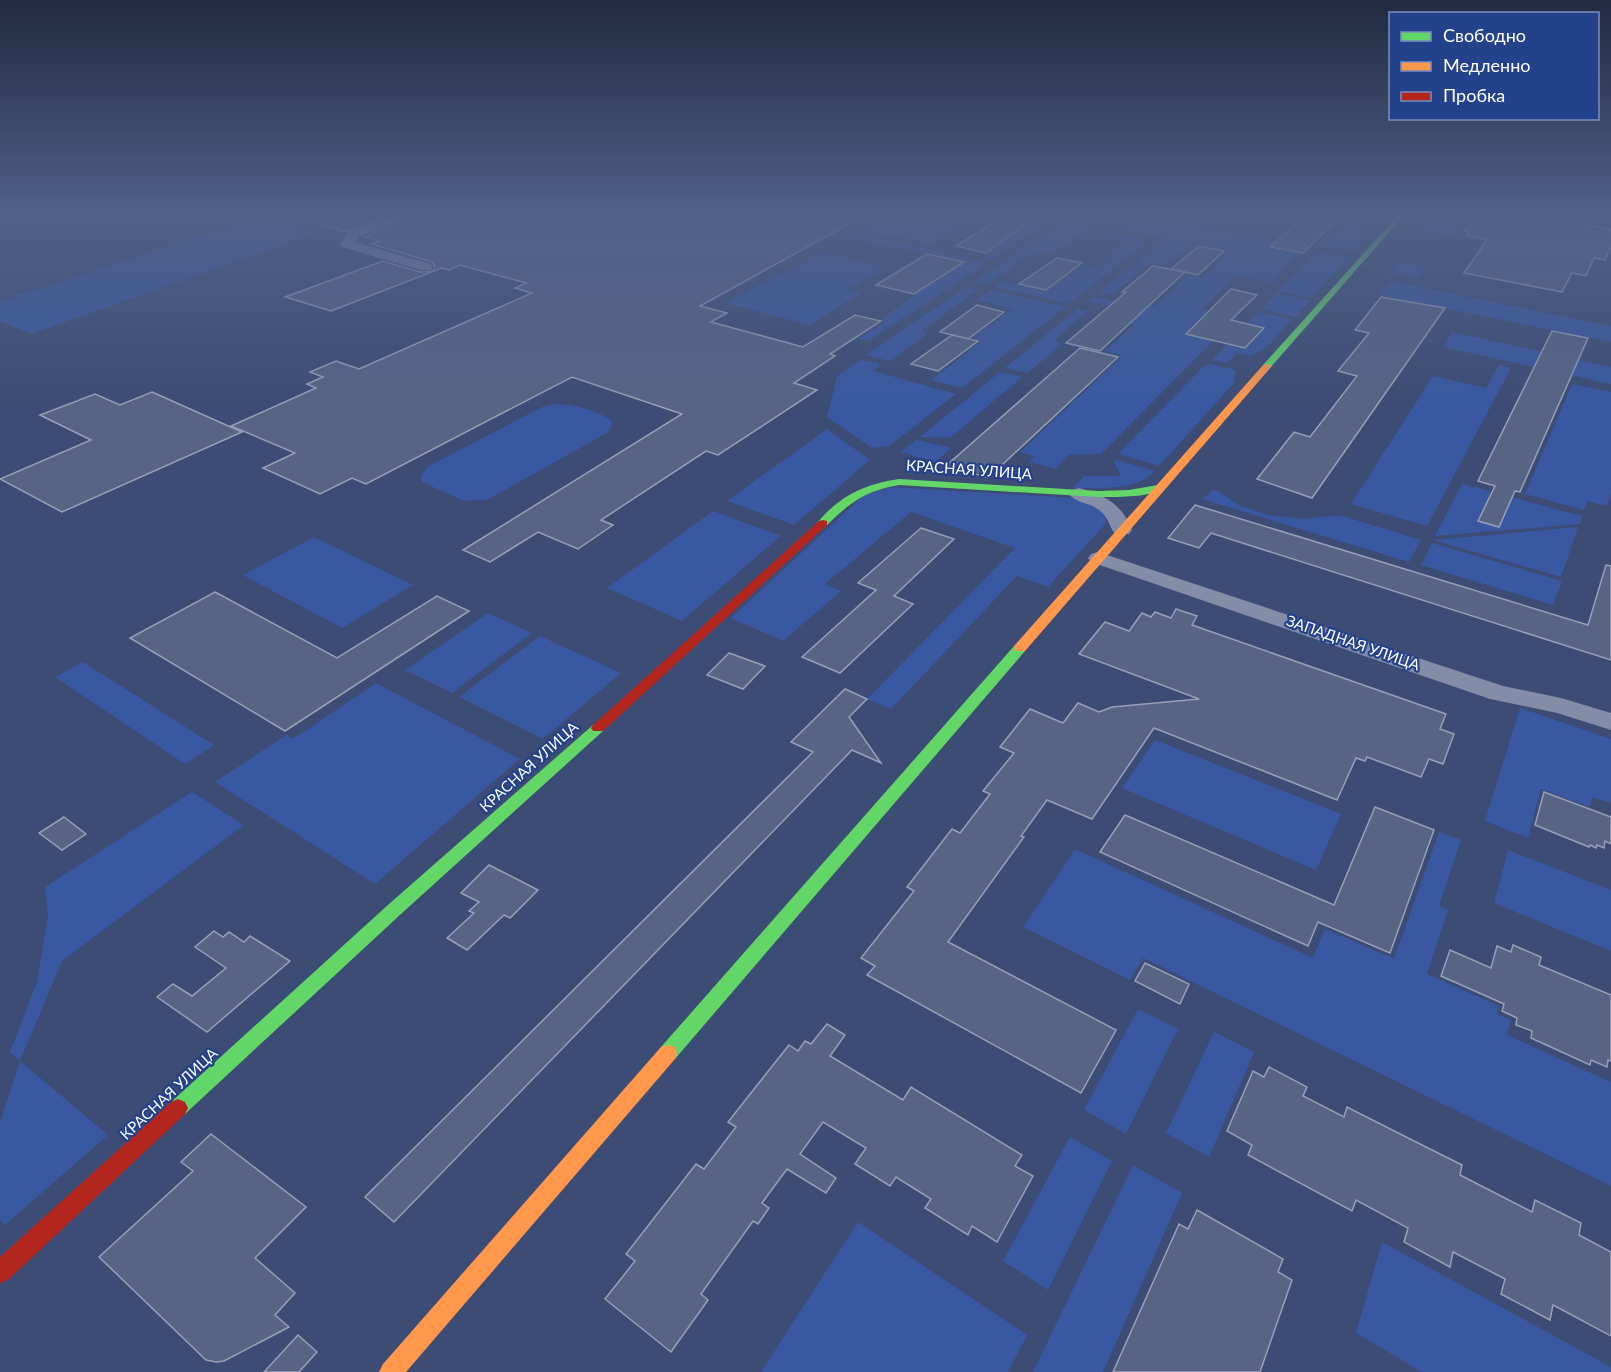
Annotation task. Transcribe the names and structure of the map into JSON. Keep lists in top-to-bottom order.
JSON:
{
  "streets": {
    "street": ["КРАСНАЯ УЛИЦА", "ЗАПАДНАЯ УЛИЦА"]
  },
  "legend": ["Свободно", "Медленно", "Пробка"]
}
